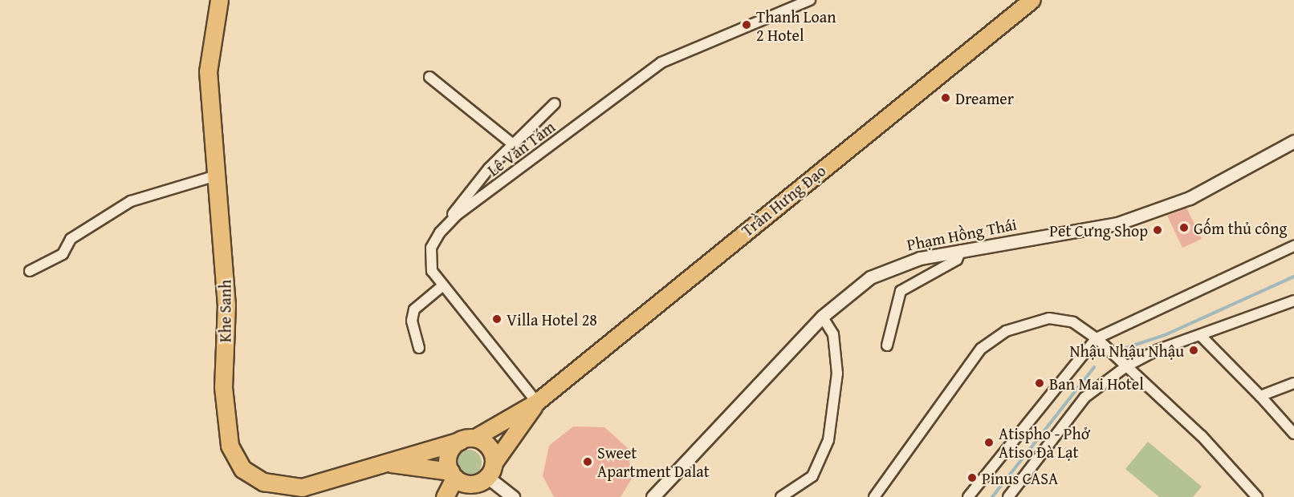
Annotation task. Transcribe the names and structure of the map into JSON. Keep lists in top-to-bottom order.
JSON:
{
  "streets": {
    "highway": ["Khe Sanh"],
    "main road": ["Trần Hưng Đạo"],
    "street": ["Lê Văn Tám", "Phạm Hồng Thái"]
  },
  "crossings": [
    ["Lê Văn Tám", "Trần Hưng Đạo"],
    ["Trần Hưng Đạo", "Khe Sanh"]
  ],
  "places": [
    "Thanh Loan 2 Hotel",
    "Dreamer",
    "Gốm thủ công",
    "Pet Cưng Shop",
    "Villa Hotel 28",
    "Nhậu Nhậu Nhậu",
    "Ban Mai Hotel",
    "Atispho - Phở Atiso Đà Lạt",
    "Sweet Apartment Dalat",
    "Pinus CASA"
  ]
}
